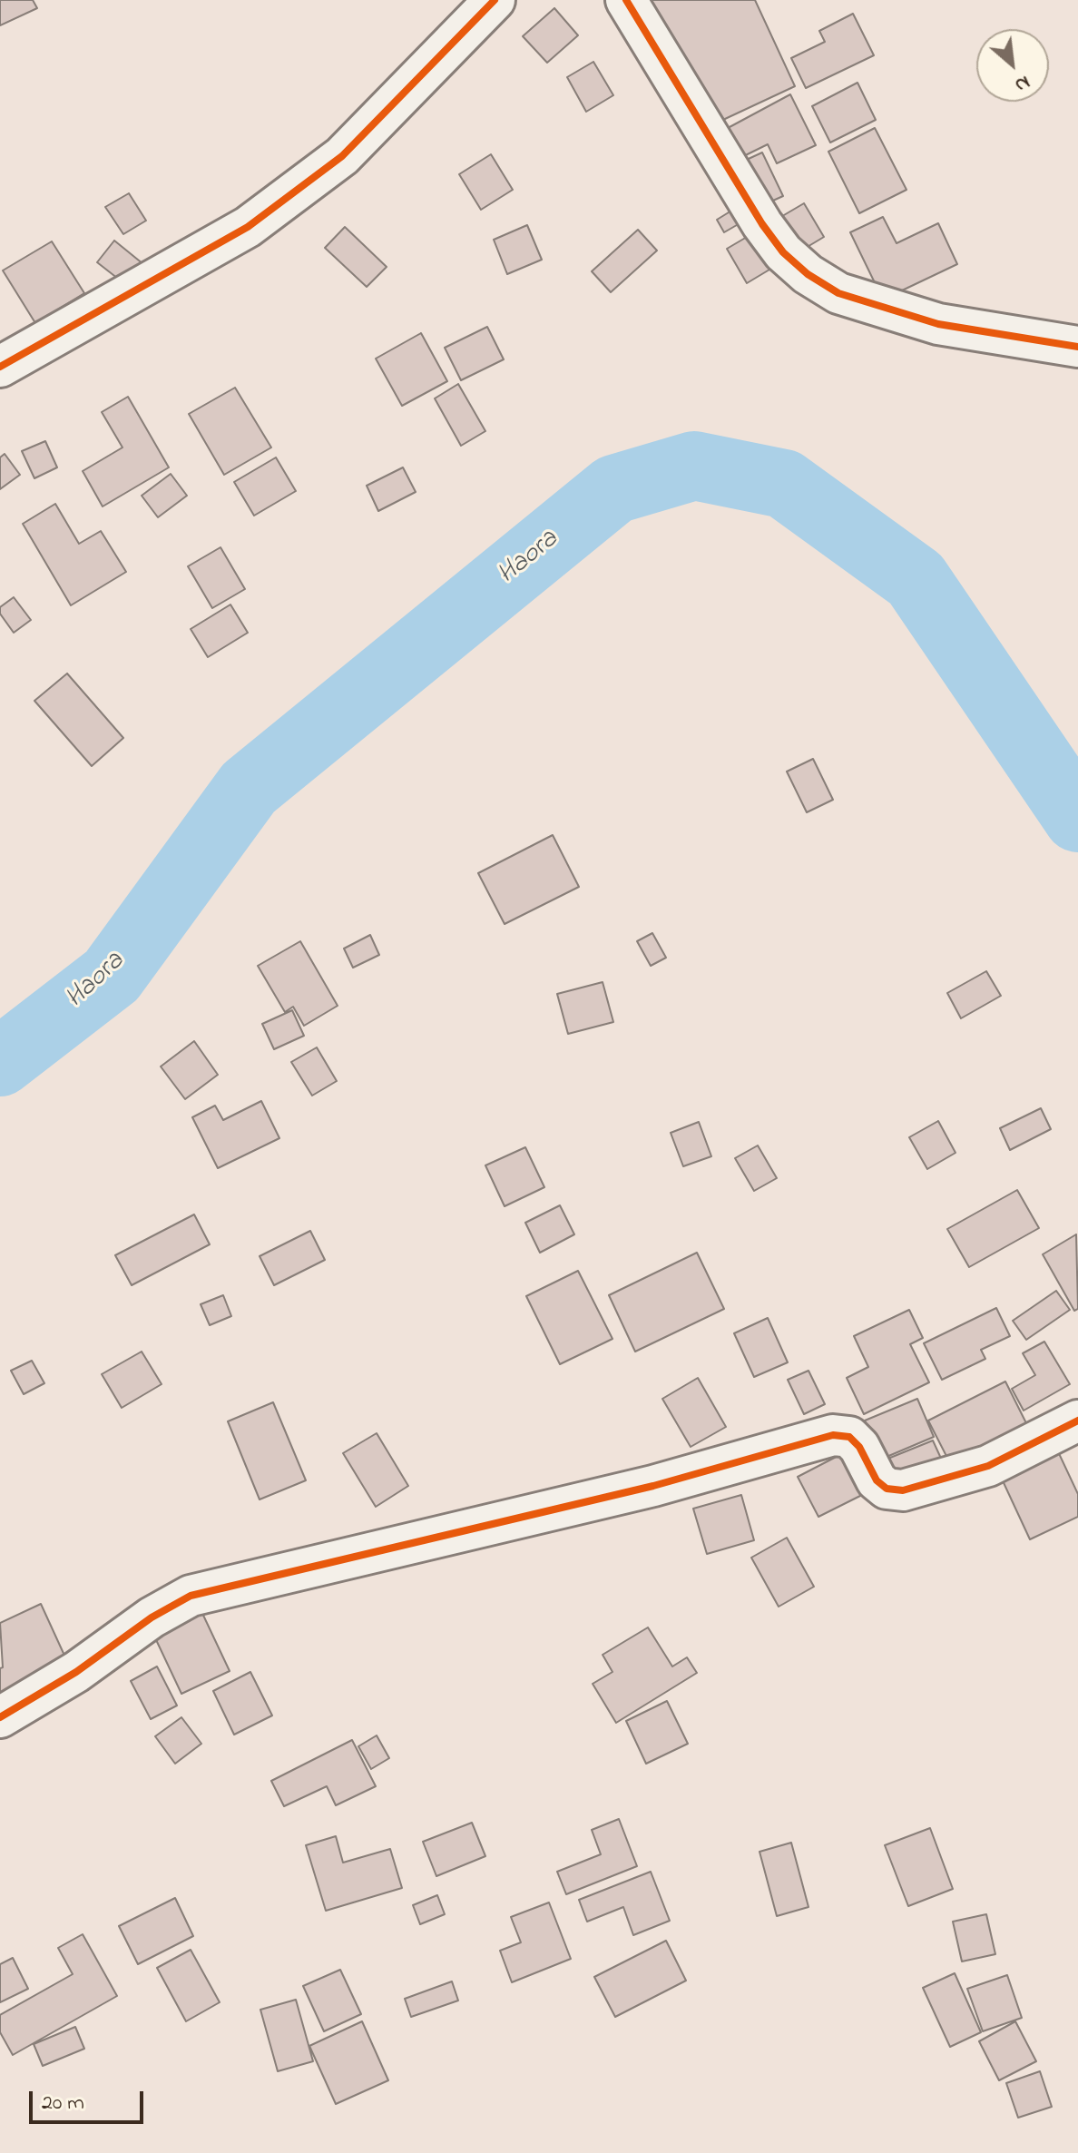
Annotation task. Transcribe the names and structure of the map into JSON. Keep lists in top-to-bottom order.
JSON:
{
  "water": ["Haora"],
  "scale_bar": "20 m",
  "north": "bottom right"
}
